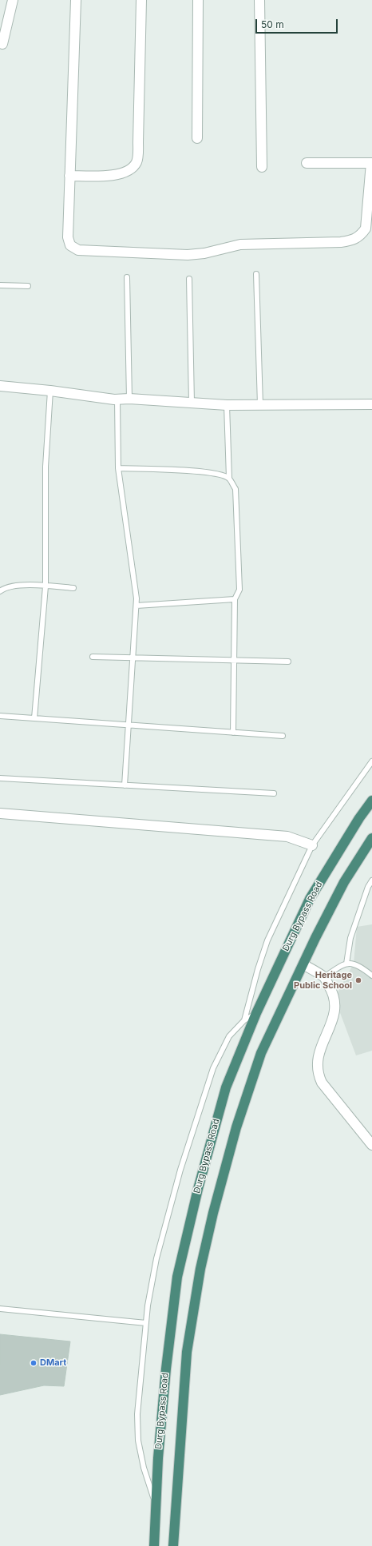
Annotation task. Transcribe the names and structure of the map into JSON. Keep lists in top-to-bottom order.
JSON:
{
  "streets": {
    "highway": ["Durg Bypass Road"]
  },
  "places": ["Heritage Public School", "DMart"],
  "scale_bar": "50 m"
}
